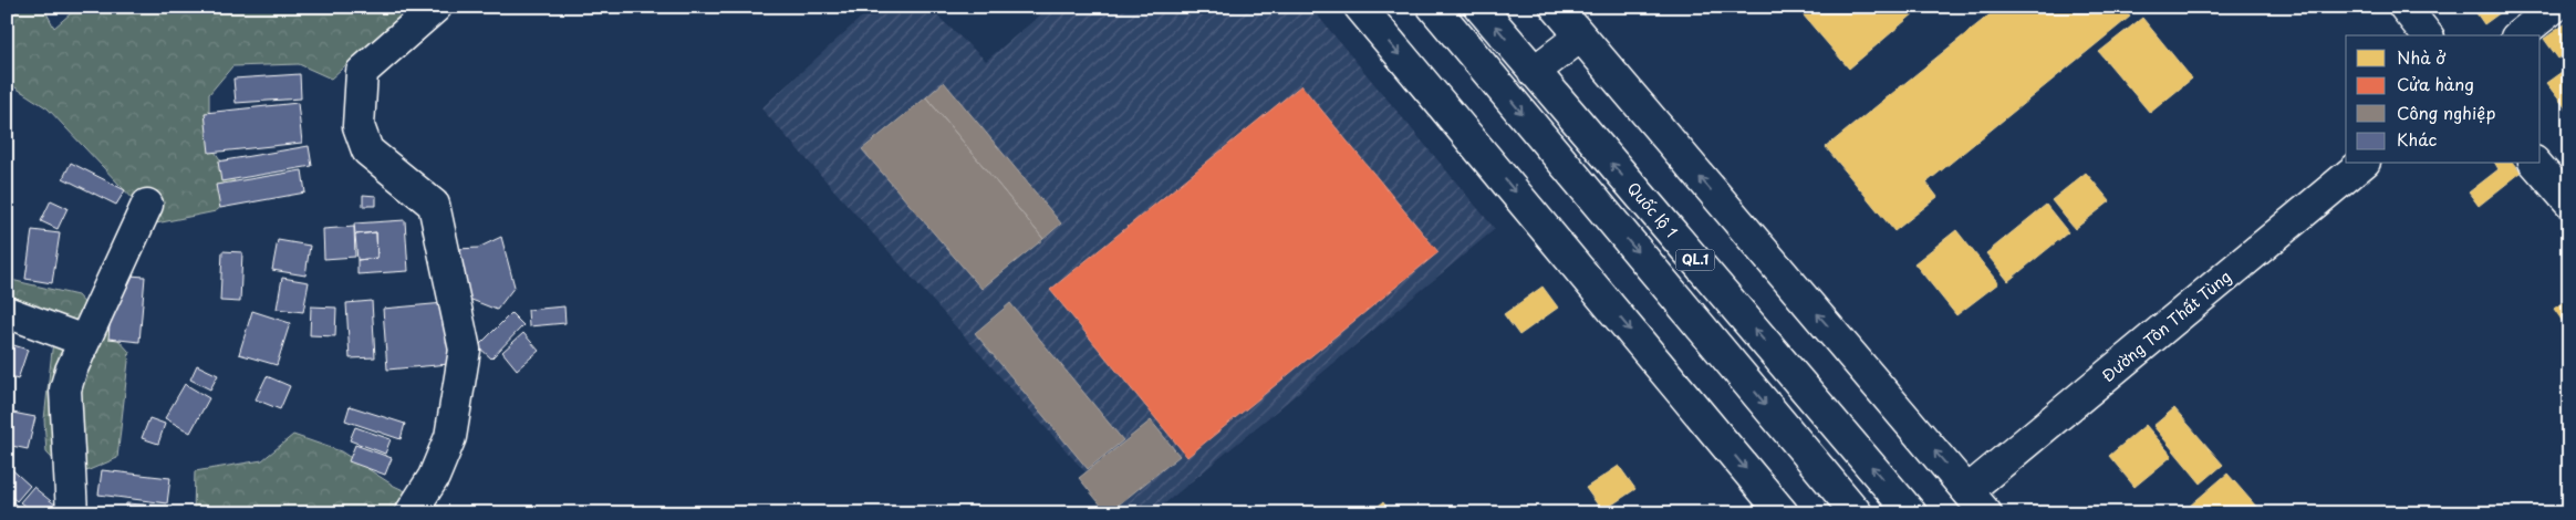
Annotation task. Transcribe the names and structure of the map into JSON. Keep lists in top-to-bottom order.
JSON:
{
  "streets": {
    "main road": ["Quốc lộ 1", "QL.1", "Đường Tôn Thất Tùng"]
  },
  "legend": [
    "Nhà ở",
    "Cửa hàng",
    "Công nghiệp",
    "Khác"
  ]
}
